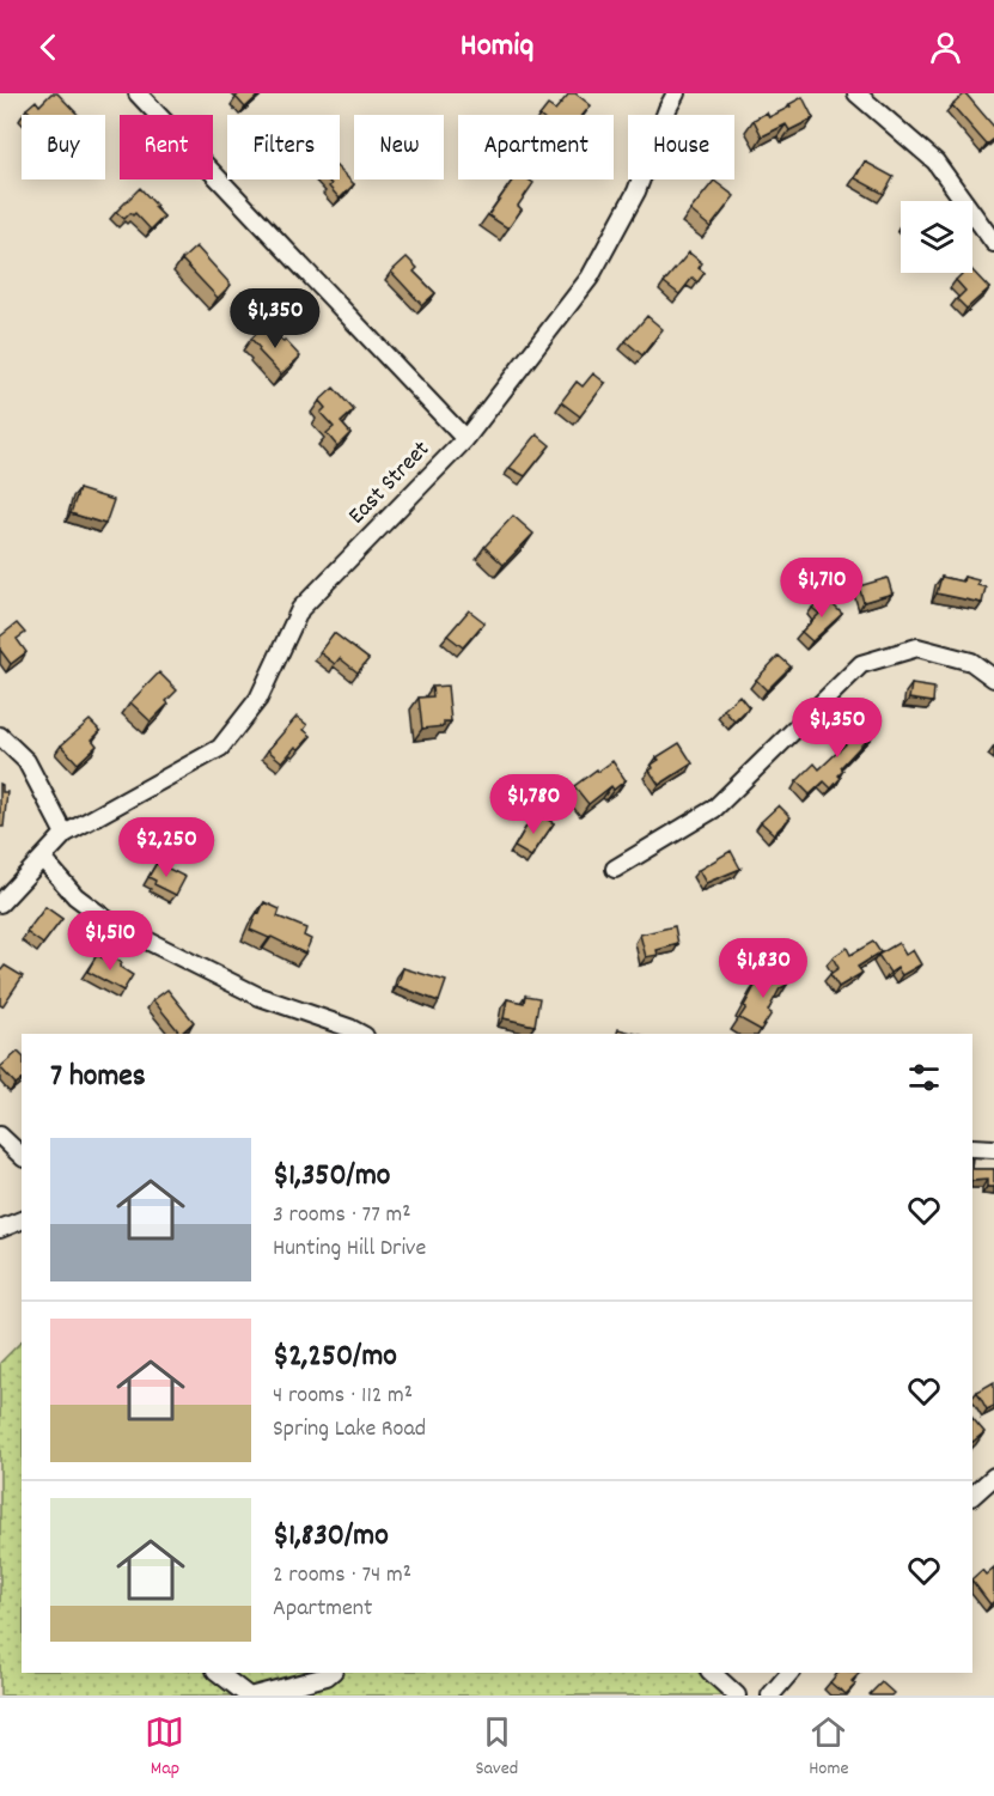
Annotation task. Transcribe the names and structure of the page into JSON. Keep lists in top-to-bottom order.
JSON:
{
  "streets": {
    "street": ["East Street"]
  },
  "page": {
    "header": "Homiq",
    "chip": [
      "Buy",
      "Rent",
      "Filters",
      "New",
      "Apartment",
      "House"
    ],
    "price": [
      "$1,350",
      "$1,710",
      "$1,350",
      "$1,780",
      "$2,250",
      "$1,510",
      "$1,830"
    ],
    "heading": "7 homes",
    "list": [
      {
        "name": "$1,350/mo",
        "note": "3 rooms · 77 m² · Hunting Hill Drive"
      },
      {
        "name": "$2,250/mo",
        "note": "4 rooms · 112 m² · Spring Lake Road"
      },
      {
        "name": "$1,830/mo",
        "note": "2 rooms · 74 m² · Apartment"
      }
    ],
    "tabs": ["Map", "Saved", "Home"]
  }
}
